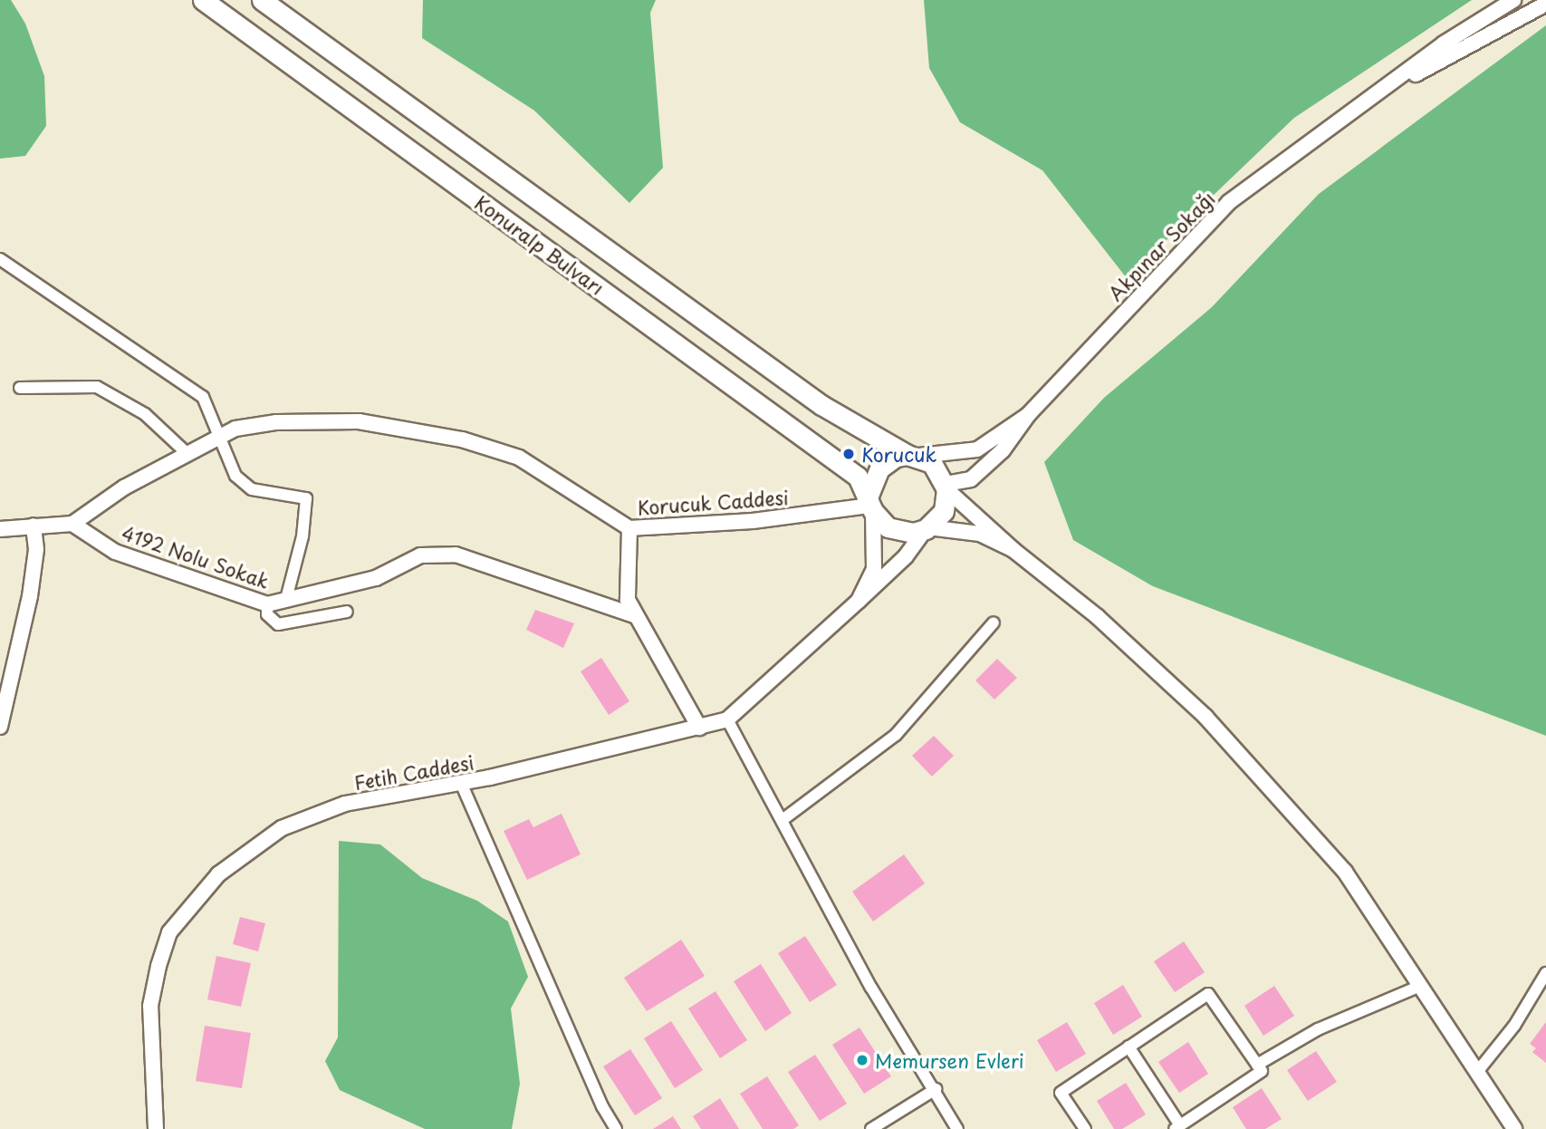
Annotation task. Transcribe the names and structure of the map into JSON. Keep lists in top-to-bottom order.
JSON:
{
  "streets": {
    "main road": ["Konuralp Bulvarı"],
    "street": [
      "Akpınar Sokağı",
      "Korucuk Caddesi",
      "4192 Nolu Sokak",
      "Fetih Caddesi"
    ]
  },
  "crossings": [
    ["Konuralp Bulvarı", "Akpınar Sokağı"],
    ["Konuralp Bulvarı", "Korucuk Caddesi"],
    ["Konuralp Bulvarı", "Fetih Caddesi"],
    ["Akpınar Sokağı", "Korucuk Caddesi"],
    ["Akpınar Sokağı", "Fetih Caddesi"],
    ["Korucuk Caddesi", "4192 Nolu Sokak"],
    ["Korucuk Caddesi", "Fetih Caddesi"]
  ],
  "places": ["Korucuk", "Memursen Evleri"]
}
